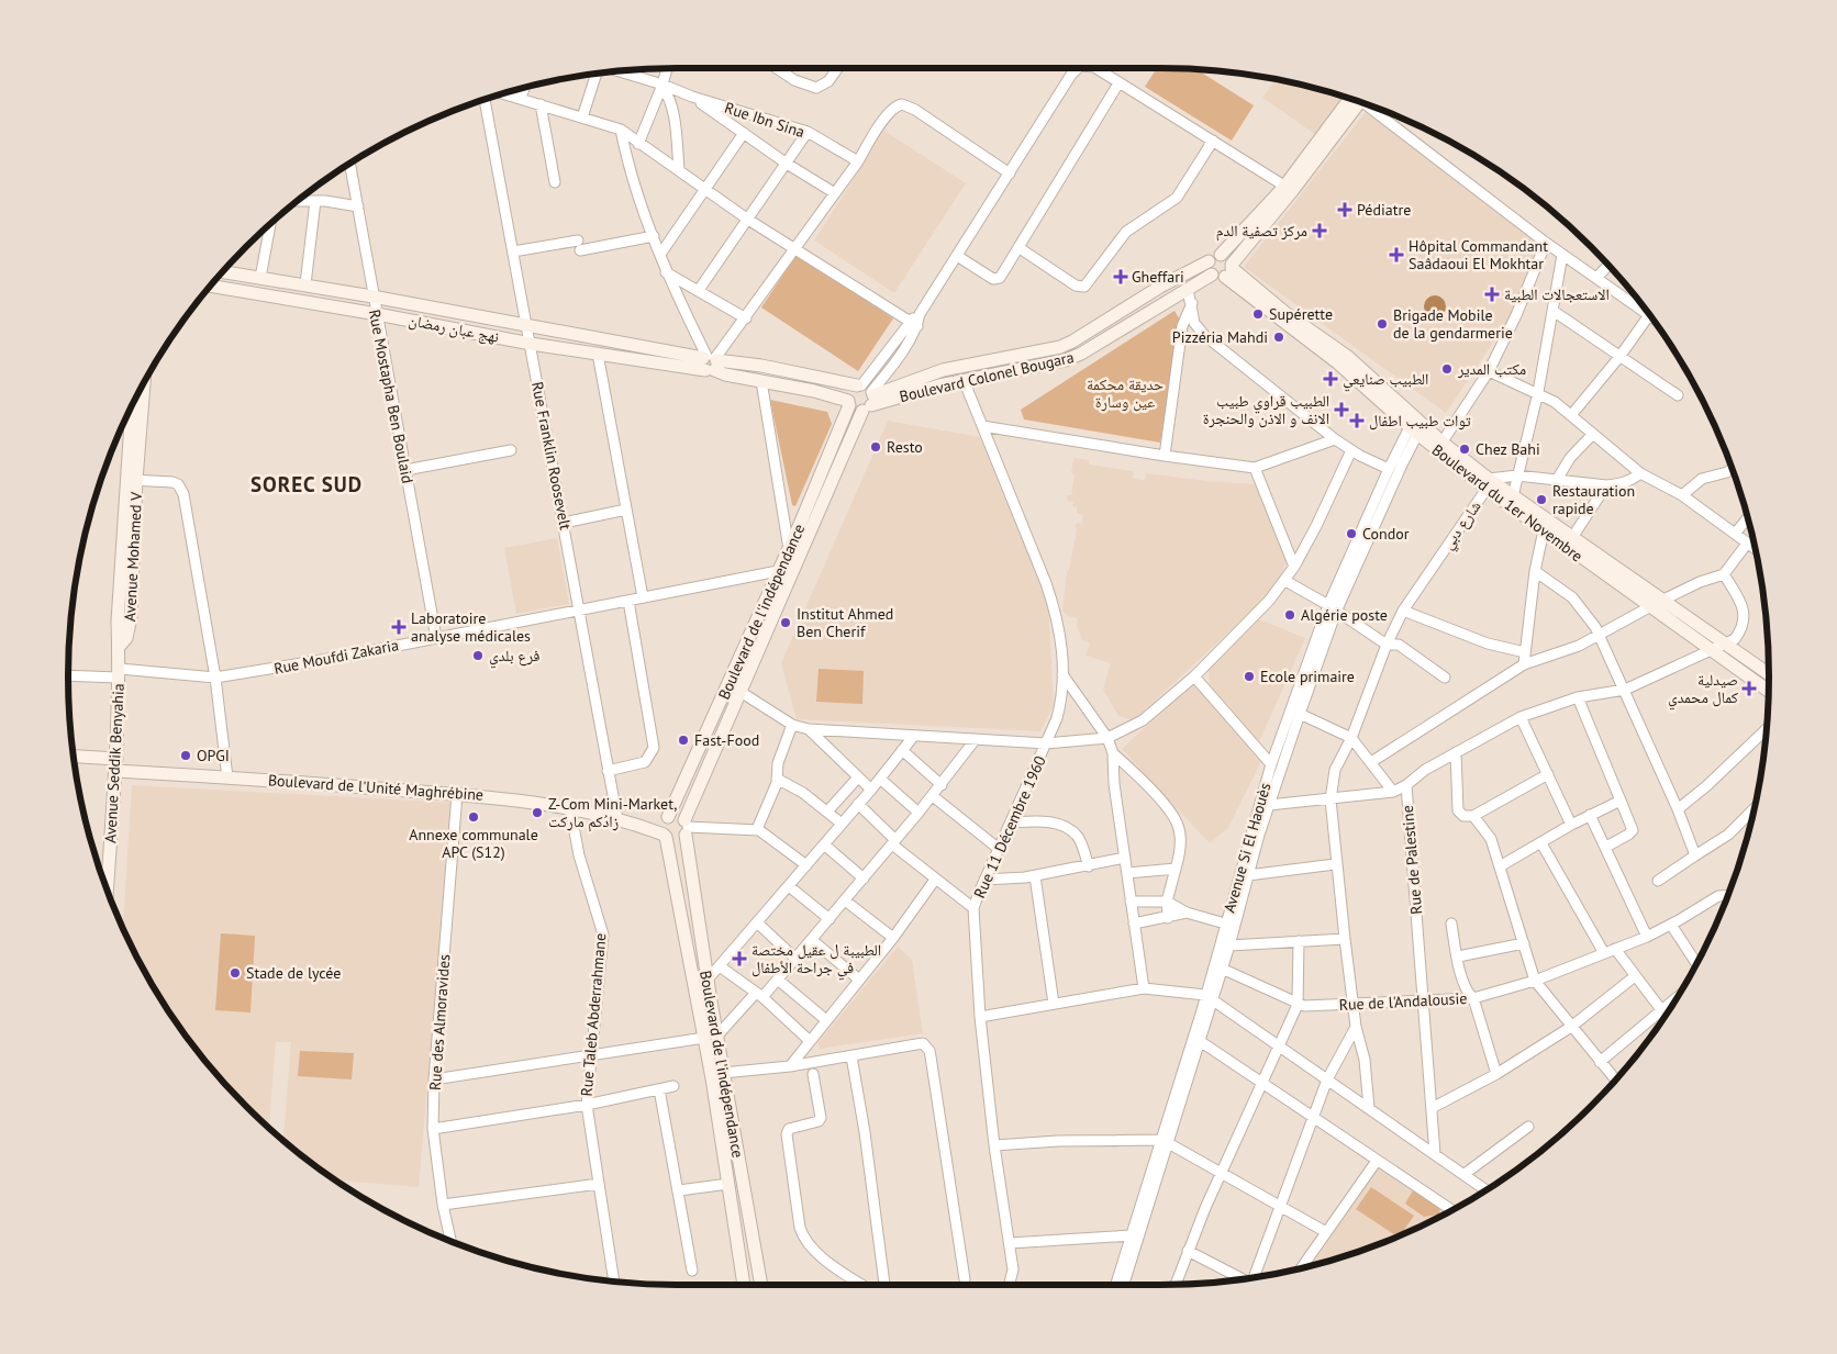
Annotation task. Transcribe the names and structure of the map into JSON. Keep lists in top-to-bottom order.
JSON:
{
  "streets": {
    "main road": [
      "نهج عبان رمضان",
      "Boulevard Colonel Bougara",
      "Boulevard du 1er Novembre",
      "Avenue Mohamed V",
      "Boulevard de l'indépendance",
      "Avenue Seddik Benyahia",
      "Boulevard de l'Unité Maghrébine"
    ],
    "street": [
      "Rue Ibn Sina",
      "Rue Mostapha Ben Boulaid",
      "Rue Franklin Roosevelt",
      "شارع دبي",
      "Rue Moufdi Zakaria",
      "Rue 11 Décembre 1960",
      "Avenue Si El Haouès",
      "Rue de Palestine",
      "Rue de l'Andalousie",
      "Rue Taleb Abderrahmane",
      "Rue des Almoravides"
    ]
  },
  "crossings": [
    ["نهج عبان رمضان", "Boulevard Colonel Bougara"],
    ["نهج عبان رمضان", "Rue Mostapha Ben Boulaid"],
    ["نهج عبان رمضان", "Rue Franklin Roosevelt"],
    ["نهج عبان رمضان", "Boulevard de l'indépendance"],
    ["Boulevard Colonel Bougara", "Boulevard du 1er Novembre"],
    ["Boulevard Colonel Bougara", "Boulevard de l'indépendance"],
    ["Boulevard Colonel Bougara", "Rue 11 Décembre 1960"],
    ["Rue Mostapha Ben Boulaid", "Rue Moufdi Zakaria"],
    ["Rue Franklin Roosevelt", "Rue Moufdi Zakaria"],
    ["Rue Franklin Roosevelt", "Boulevard de l'Unité Maghrébine"],
    ["Boulevard du 1er Novembre", "شارع دبي"],
    ["Boulevard du 1er Novembre", "Avenue Si El Haouès"],
    ["Boulevard du 1er Novembre", "Rue de Palestine"],
    ["شارع دبي", "Rue de l'Andalousie"],
    ["Avenue Mohamed V", "Avenue Seddik Benyahia"],
    ["Boulevard de l'indépendance", "Rue Moufdi Zakaria"],
    ["Boulevard de l'indépendance", "Boulevard de l'Unité Maghrébine"],
    ["Rue Moufdi Zakaria", "Avenue Seddik Benyahia"],
    ["Avenue Seddik Benyahia", "Boulevard de l'Unité Maghrébine"],
    ["Boulevard de l'Unité Maghrébine", "Rue Taleb Abderrahmane"],
    ["Boulevard de l'Unité Maghrébine", "Rue des Almoravides"],
    ["Avenue Si El Haouès", "Rue de l'Andalousie"],
    ["Rue de Palestine", "Rue de l'Andalousie"]
  ],
  "districts": ["SOREC SUD"],
  "parks": ["حديقة محكمة عين وسارة"],
  "places": {
    "health": [
      "Pédiatre",
      "مركز تصفية الدم",
      "Hôpital Commandant Saâdaoui El Mokhtar",
      "Gheffari",
      "الاستعجالات الطبية",
      "الطبيب صنايعي",
      "الطبيب قراوي طبيب الانف و الاذن والحنجرة",
      "توات طبيب اطفال",
      "Laboratoire analyse médicales",
      "صيدلية كمال محمدي",
      "الطبيبة ل عقيل مختصة في جراحة الأطفال"
    ],
    "other": [
      "Supérette",
      "Brigade Mobile de la gendarmerie",
      "Pizzéria Mahdi",
      "مكتب المدير",
      "Resto",
      "Chez Bahi",
      "Restauration rapide",
      "Condor",
      "Algérie poste",
      "Institut Ahmed Ben Cherif",
      "فرع بلدي",
      "Ecole primaire",
      "Fast-Food",
      "OPGI",
      "Z-Com Mini-Market, زادُكم ماركت",
      "Annexe communale APC (S12)",
      "Stade de lycée"
    ]
  }
}
